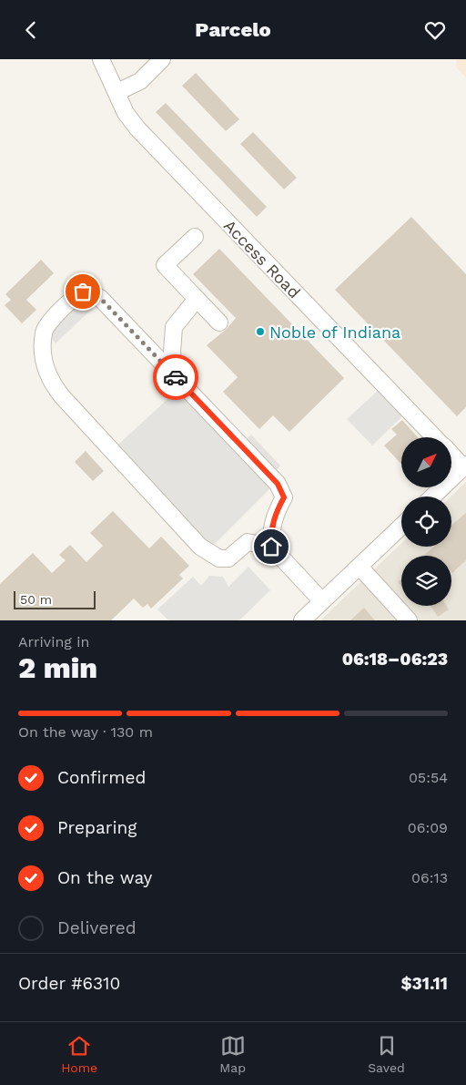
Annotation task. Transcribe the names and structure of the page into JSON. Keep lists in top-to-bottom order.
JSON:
{
  "streets": {
    "street": ["Access Road"]
  },
  "places": ["Noble of Indiana"],
  "scale_bar": "50 m",
  "north": "top right",
  "page": {
    "header": "Parcelo",
    "scale": "50 m",
    "heading": ["2 min", "Arriving in", "06:18–06:23"],
    "panel": ["Order #6310", "$31.11"],
    "bar": "On the way · 130 m",
    "list": [
      ["Confirmed", "05:54"],
      ["Preparing", "06:09"],
      ["On the way", "06:13"],
      "Delivered"
    ],
    "tabs": ["Home", "Map", "Saved"]
  }
}
